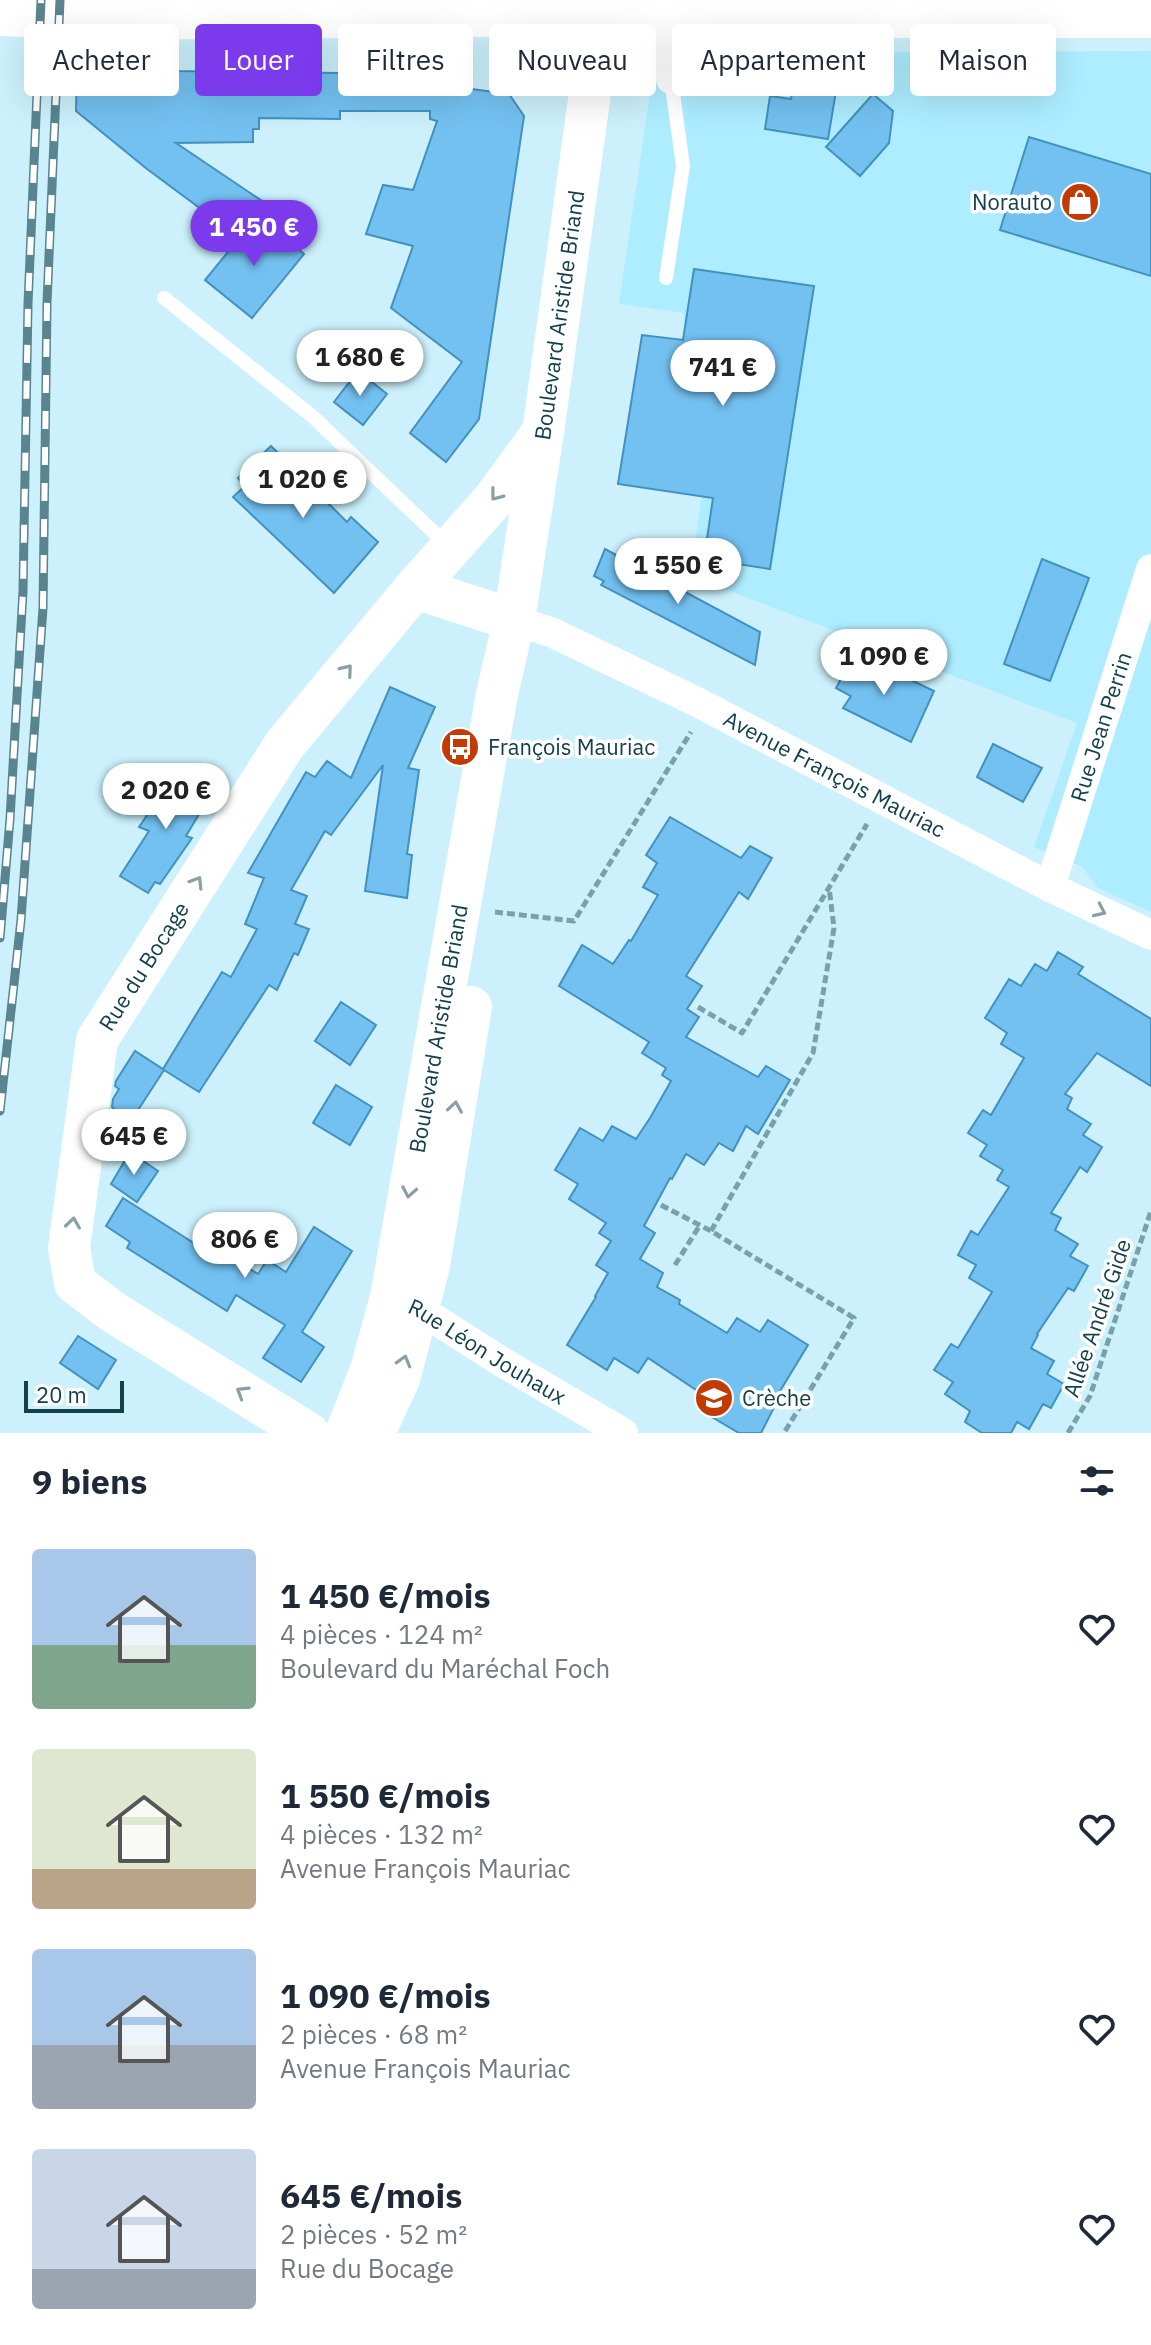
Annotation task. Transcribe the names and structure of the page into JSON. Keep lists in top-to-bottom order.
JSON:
{
  "streets": {
    "main road": ["Boulevard Aristide Briand", "Rue du Bocage"],
    "street": ["Rue Jean Perrin", "Avenue François Mauriac", "Rue Léon Jouhaux"],
    "path": ["Allée André Gide"]
  },
  "crossings": [
    ["Boulevard Aristide Briand", "Avenue François Mauriac"],
    ["Boulevard Aristide Briand", "Rue du Bocage"],
    ["Boulevard Aristide Briand", "Rue Léon Jouhaux"],
    ["Rue Jean Perrin", "Avenue François Mauriac"]
  ],
  "places": {
    "shop": ["Norauto"],
    "bus stop": ["François Mauriac"],
    "school or university": ["Crèche"]
  },
  "scale_bar": "20 m",
  "page": {
    "chip": [
      "Acheter",
      "Louer",
      "Filtres",
      "Nouveau",
      "Appartement",
      "Maison"
    ],
    "price": [
      "1 450 €",
      "1 680 €",
      "741 €",
      "1 020 €",
      "1 550 €",
      "1 090 €",
      "2 020 €",
      "645 €",
      "806 €"
    ],
    "scale": "20 m",
    "heading": "9 biens",
    "list": [
      {
        "name": "1 450 €/mois",
        "note": "4 pièces · 124 m² · Boulevard du Maréchal Foch"
      },
      {
        "name": "1 550 €/mois",
        "note": "4 pièces · 132 m² · Avenue François Mauriac"
      },
      {
        "name": "1 090 €/mois",
        "note": "2 pièces · 68 m² · Avenue François Mauriac"
      },
      {
        "name": "645 €/mois",
        "note": "2 pièces · 52 m² · Rue du Bocage"
      }
    ]
  }
}
